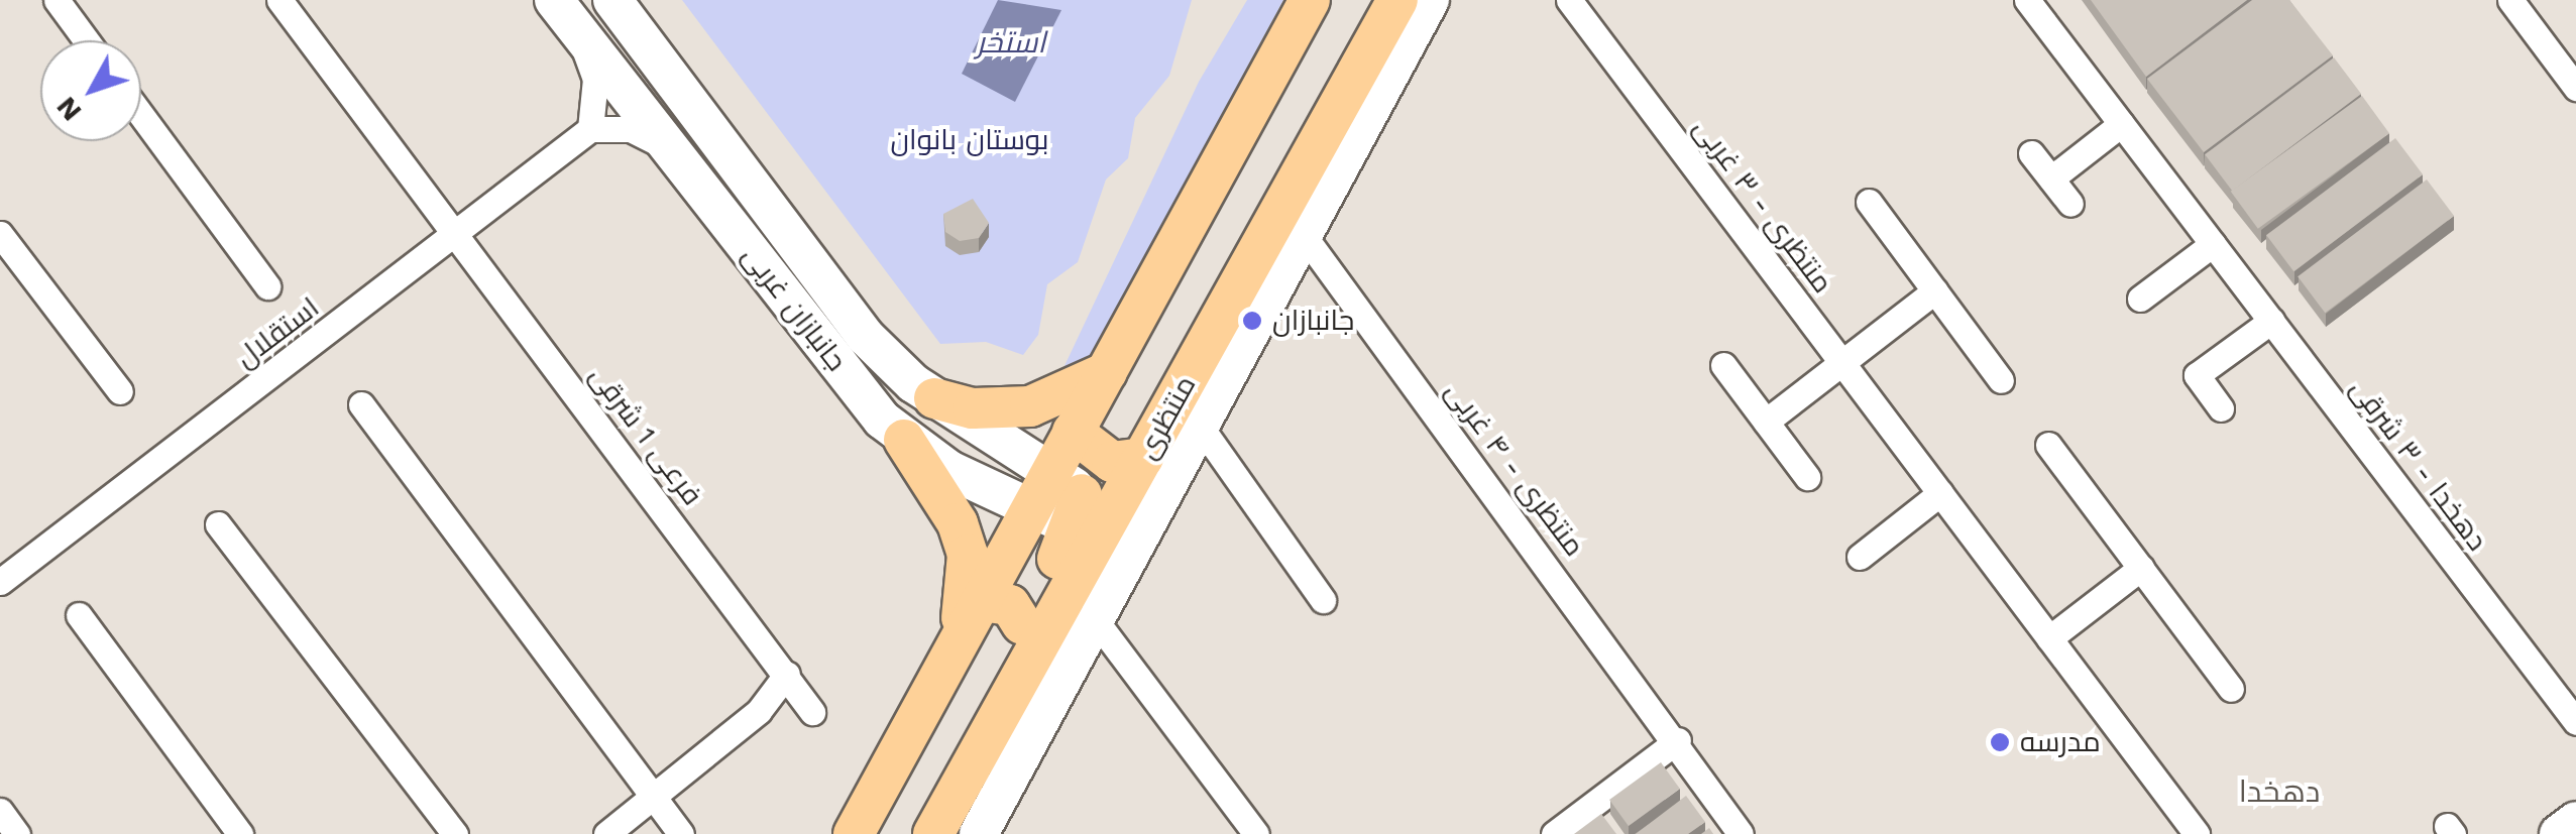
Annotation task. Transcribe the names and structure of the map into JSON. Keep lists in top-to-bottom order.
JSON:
{
  "streets": {
    "main road": ["جانبازان غربی", "منتظری"],
    "street": [
      "منتظری - ۳ غربی",
      "استقلال",
      "فرعی 1 شرقی",
      "دهخدا - ۳ شرقی",
      "منتظری - ۴ غربی"
    ]
  },
  "crossings": [
    ["جانبازان غربی", "منتظری"],
    ["استقلال", "فرعی 1 شرقی"],
    ["منتظری", "منتظری - ۴ غربی"]
  ],
  "districts": ["دهخدا"],
  "water": ["استخر"],
  "parks": ["بوستان بانوان"],
  "places": ["جانبازان", "مدرسه"],
  "north": "bottom left"
}
